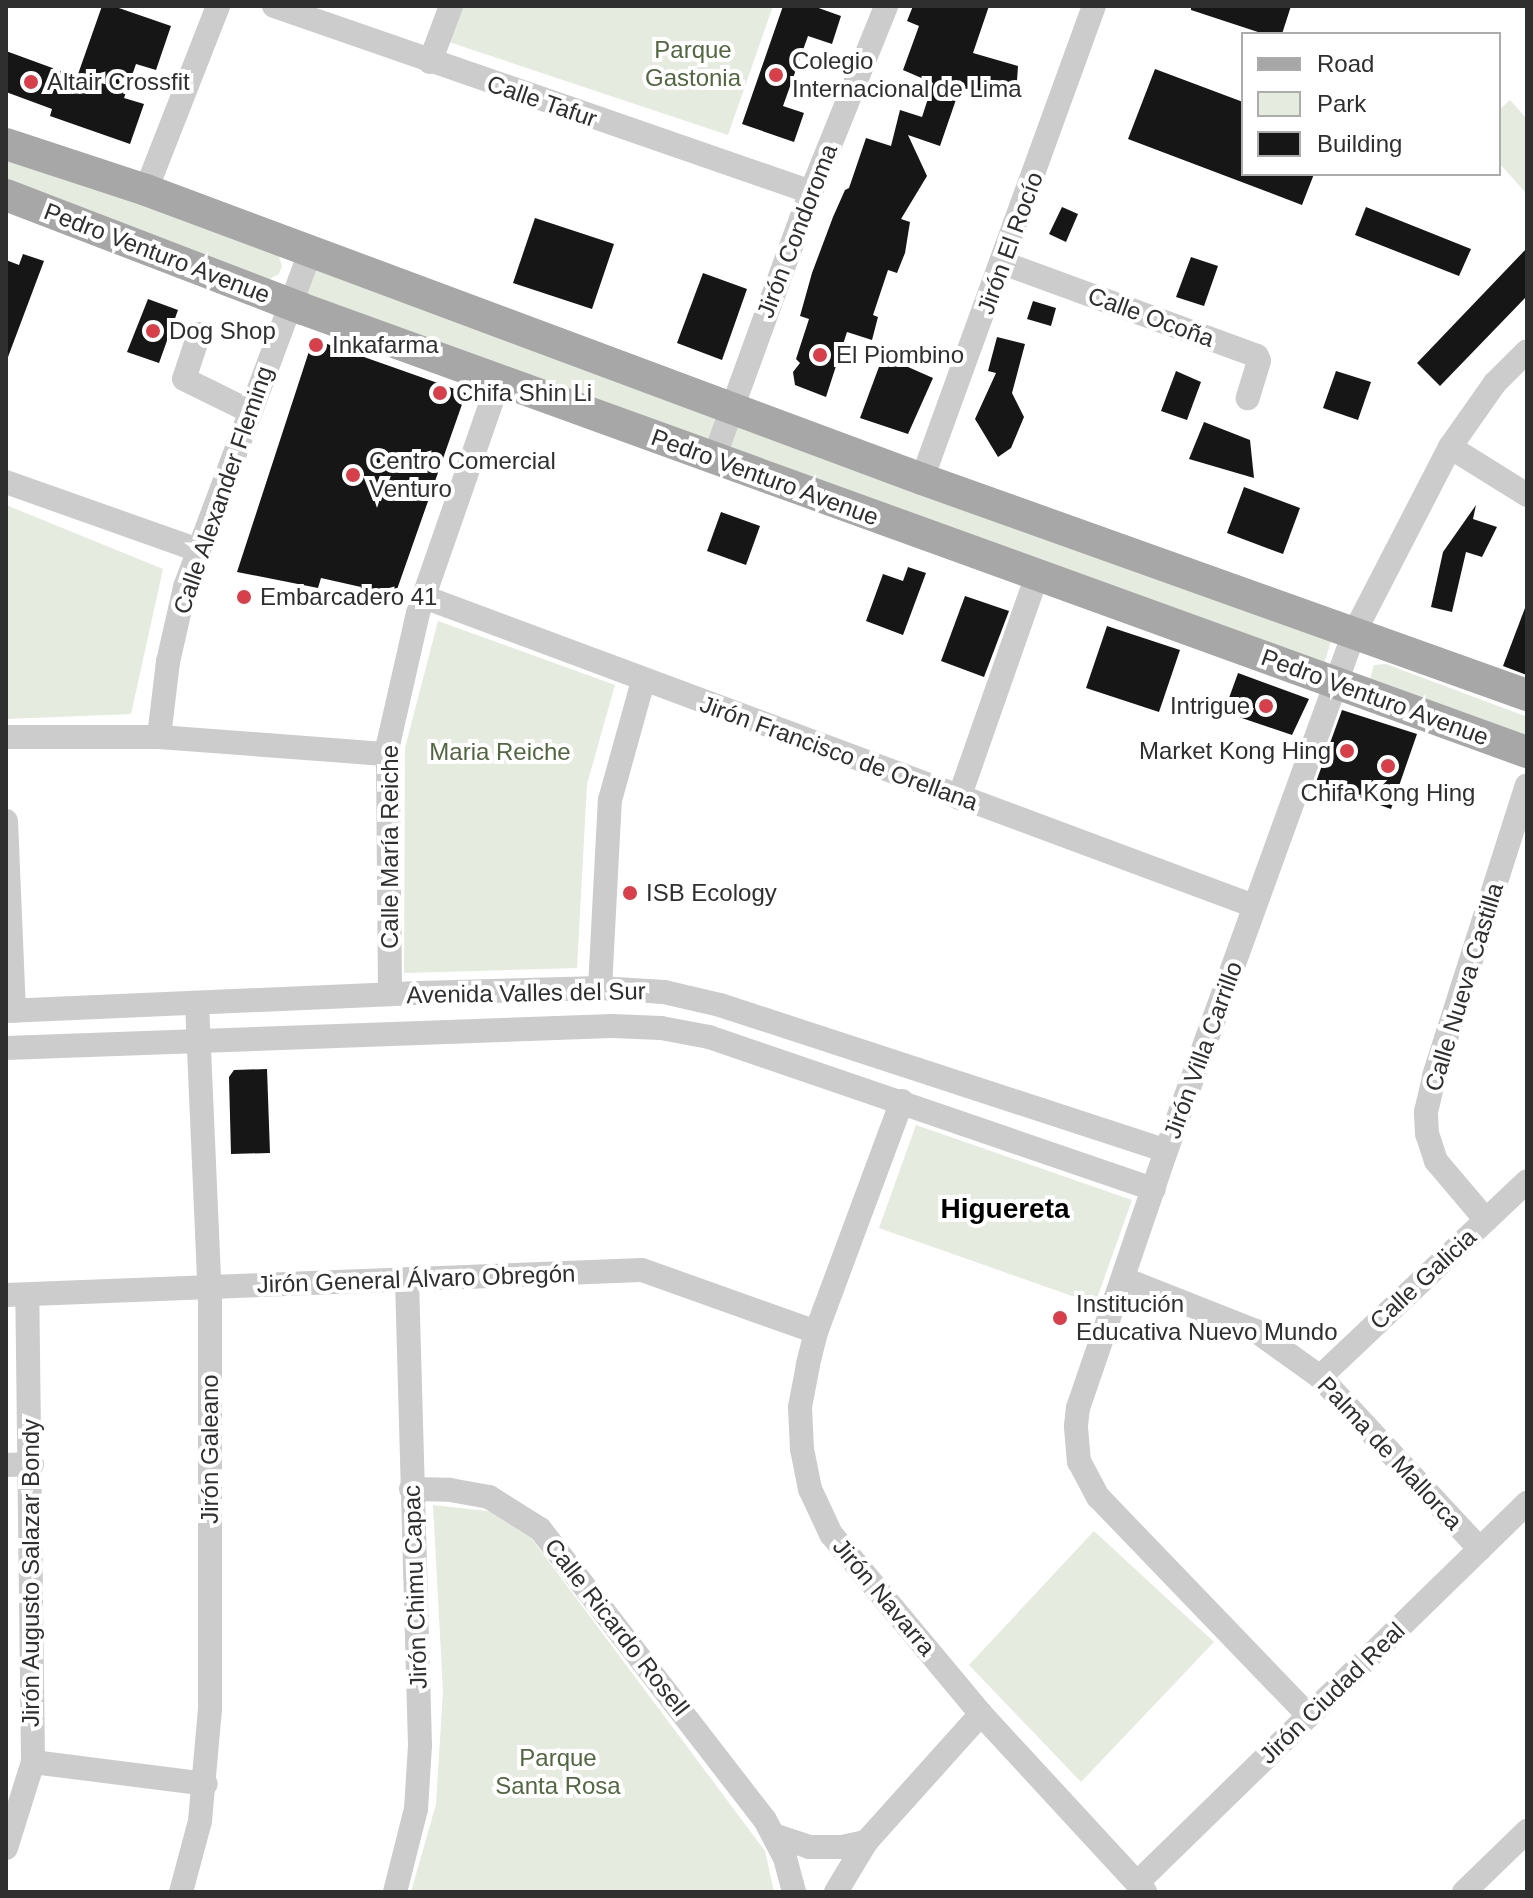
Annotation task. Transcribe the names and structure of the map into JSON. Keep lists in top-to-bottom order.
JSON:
{
  "streets": {
    "main road": ["Pedro Venturo Avenue"],
    "street": [
      "Calle Tafur",
      "Jirón Condoroma",
      "Jirón El Rocío",
      "Calle Ocoña",
      "Calle Alexander Fleming",
      "Jirón Francisco de Orellana",
      "Calle María Reiche",
      "Calle Nueva Castilla",
      "Avenida Valles del Sur",
      "Jirón Villa Carrillo",
      "Jirón General Álvaro Obregón",
      "Calle Galicia",
      "Jirón Galeano",
      "Palma de Mallorca",
      "Jirón Augusto Salazar Bondy",
      "Jirón Chimu Capac",
      "Jirón Navarra",
      "Calle Ricardo Rosell",
      "Jirón Ciudad Real"
    ]
  },
  "crossings": [
    ["Calle Tafur", "Jirón Condoroma"],
    ["Jirón Condoroma", "Pedro Venturo Avenue"],
    ["Jirón El Rocío", "Pedro Venturo Avenue"],
    ["Jirón El Rocío", "Calle Ocoña"],
    ["Pedro Venturo Avenue", "Calle Alexander Fleming"],
    ["Pedro Venturo Avenue", "Calle María Reiche"],
    ["Pedro Venturo Avenue", "Jirón Villa Carrillo"],
    ["Jirón Francisco de Orellana", "Calle María Reiche"],
    ["Jirón Francisco de Orellana", "Jirón Villa Carrillo"],
    ["Calle María Reiche", "Avenida Valles del Sur"],
    ["Calle Nueva Castilla", "Calle Galicia"],
    ["Avenida Valles del Sur", "Jirón Villa Carrillo"],
    ["Avenida Valles del Sur", "Jirón Galeano"],
    ["Avenida Valles del Sur", "Jirón Navarra"],
    ["Jirón Villa Carrillo", "Palma de Mallorca"],
    ["Jirón Villa Carrillo", "Jirón Ciudad Real"],
    ["Jirón General Álvaro Obregón", "Jirón Galeano"],
    ["Jirón General Álvaro Obregón", "Jirón Augusto Salazar Bondy"],
    ["Jirón General Álvaro Obregón", "Jirón Chimu Capac"],
    ["Jirón General Álvaro Obregón", "Jirón Navarra"],
    ["Calle Galicia", "Palma de Mallorca"],
    ["Palma de Mallorca", "Jirón Ciudad Real"],
    ["Jirón Chimu Capac", "Calle Ricardo Rosell"],
    ["Jirón Navarra", "Jirón Ciudad Real"]
  ],
  "districts": ["Higuereta"],
  "parks": ["Parque Gastonia", "Maria Reiche", "Parque Santa Rosa"],
  "places": [
    "Colegio Internacional de Lima",
    "Altair Crossfit",
    "Dog Shop",
    "Inkafarma",
    "El Piombino",
    "Chifa Shin Li",
    "Centro Comercial Venturo",
    "Embarcadero 41",
    "Intrigue",
    "Market Kong Hing",
    "Chifa Kong Hing",
    "ISB Ecology",
    "Institución Educativa Nuevo Mundo"
  ],
  "legend": ["Road", "Park", "Building"]
}
